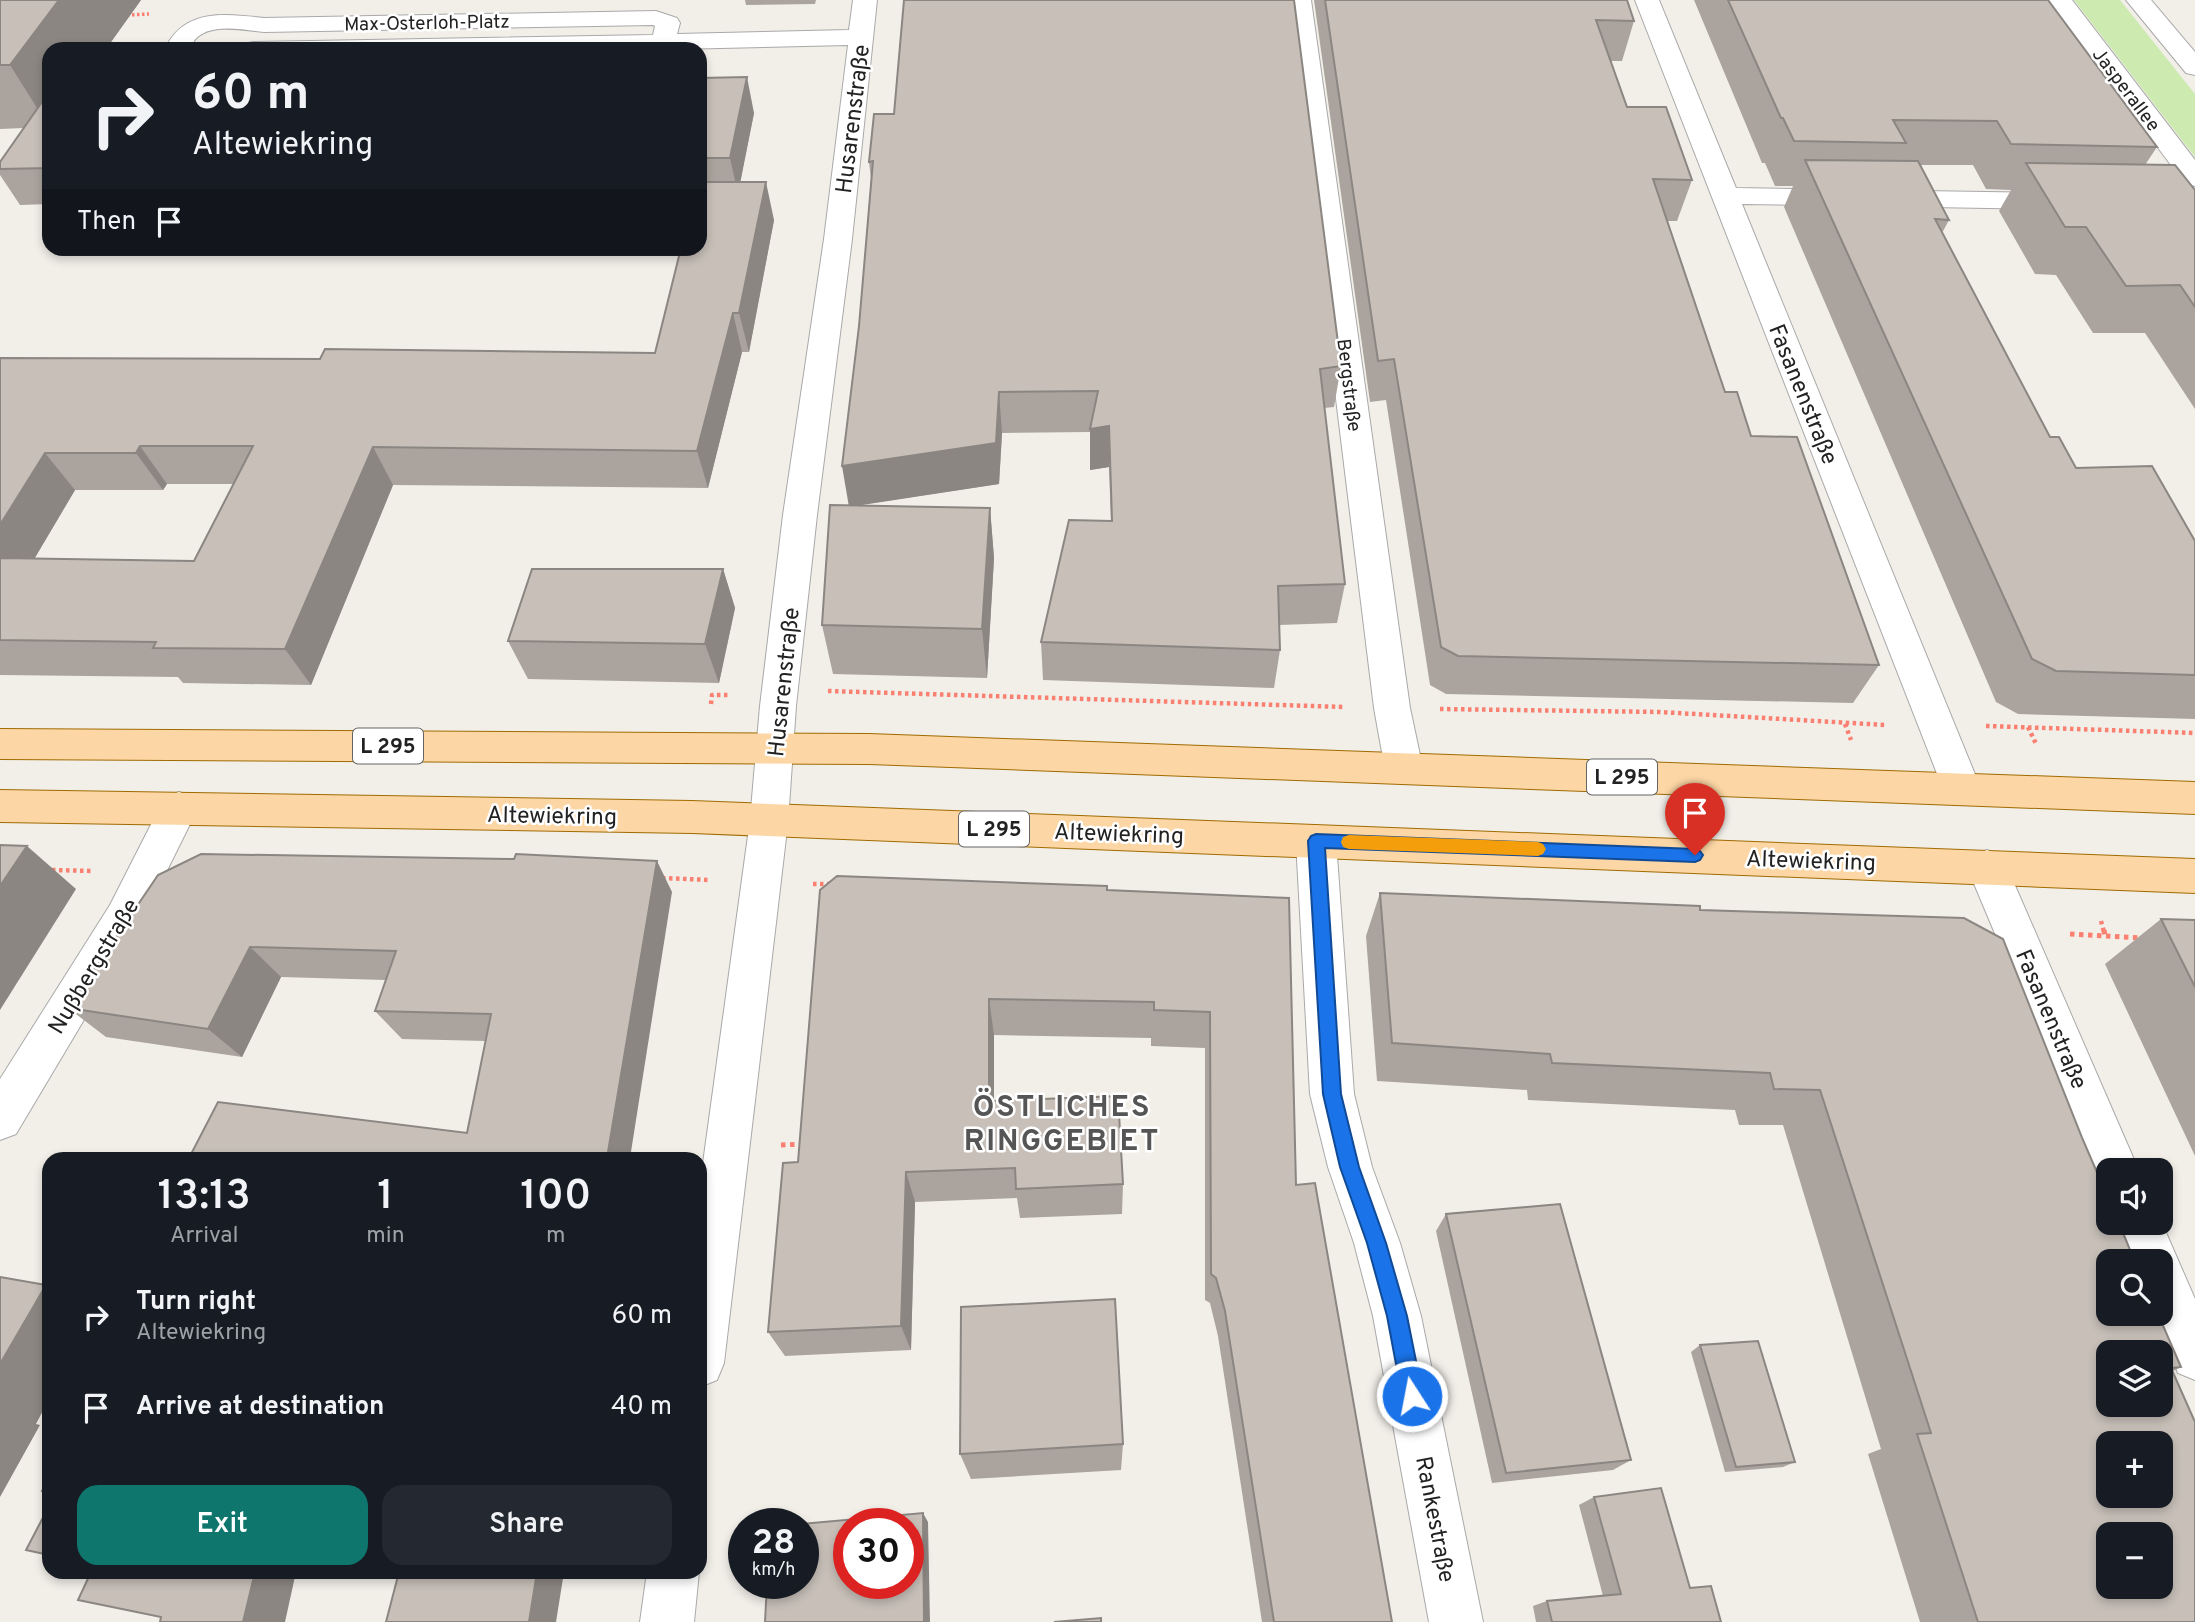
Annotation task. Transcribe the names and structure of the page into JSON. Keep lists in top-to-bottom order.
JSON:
{
  "streets": {
    "main road": ["L 295", "Altewiekring"],
    "street": [
      "Max-Osterloh-Platz",
      "Jasperallee",
      "Husarenstraße",
      "Bergstraße",
      "Fasanenstraße",
      "Nußbergstraße",
      "Rankestraße"
    ]
  },
  "crossings": [
    ["Max-Osterloh-Platz", "Husarenstraße"],
    ["Husarenstraße", "L 295"],
    ["Husarenstraße", "Altewiekring"],
    ["Bergstraße", "L 295"],
    ["Fasanenstraße", "L 295"],
    ["Fasanenstraße", "Altewiekring"],
    ["Altewiekring", "Nußbergstraße"],
    ["Altewiekring", "Rankestraße"]
  ],
  "districts": ["ÖSTLICHES RINGGEBIET"],
  "page": {
    "turn": ["60 m", "Altewiekring"],
    "then": "Then",
    "eta": [
      "13:13",
      "Arrival",
      "1",
      "min",
      "100",
      "m"
    ],
    "map_buttons": ["+", "−"],
    "list": [
      {
        "name": "Turn right",
        "note": "Altewiekring",
        "value": "60 m"
      },
      {
        "name": "Arrive at destination",
        "value": "40 m"
      }
    ],
    "buttons": ["Exit", "Share"],
    "speed": "28 km/h",
    "limit": "30"
  }
}
